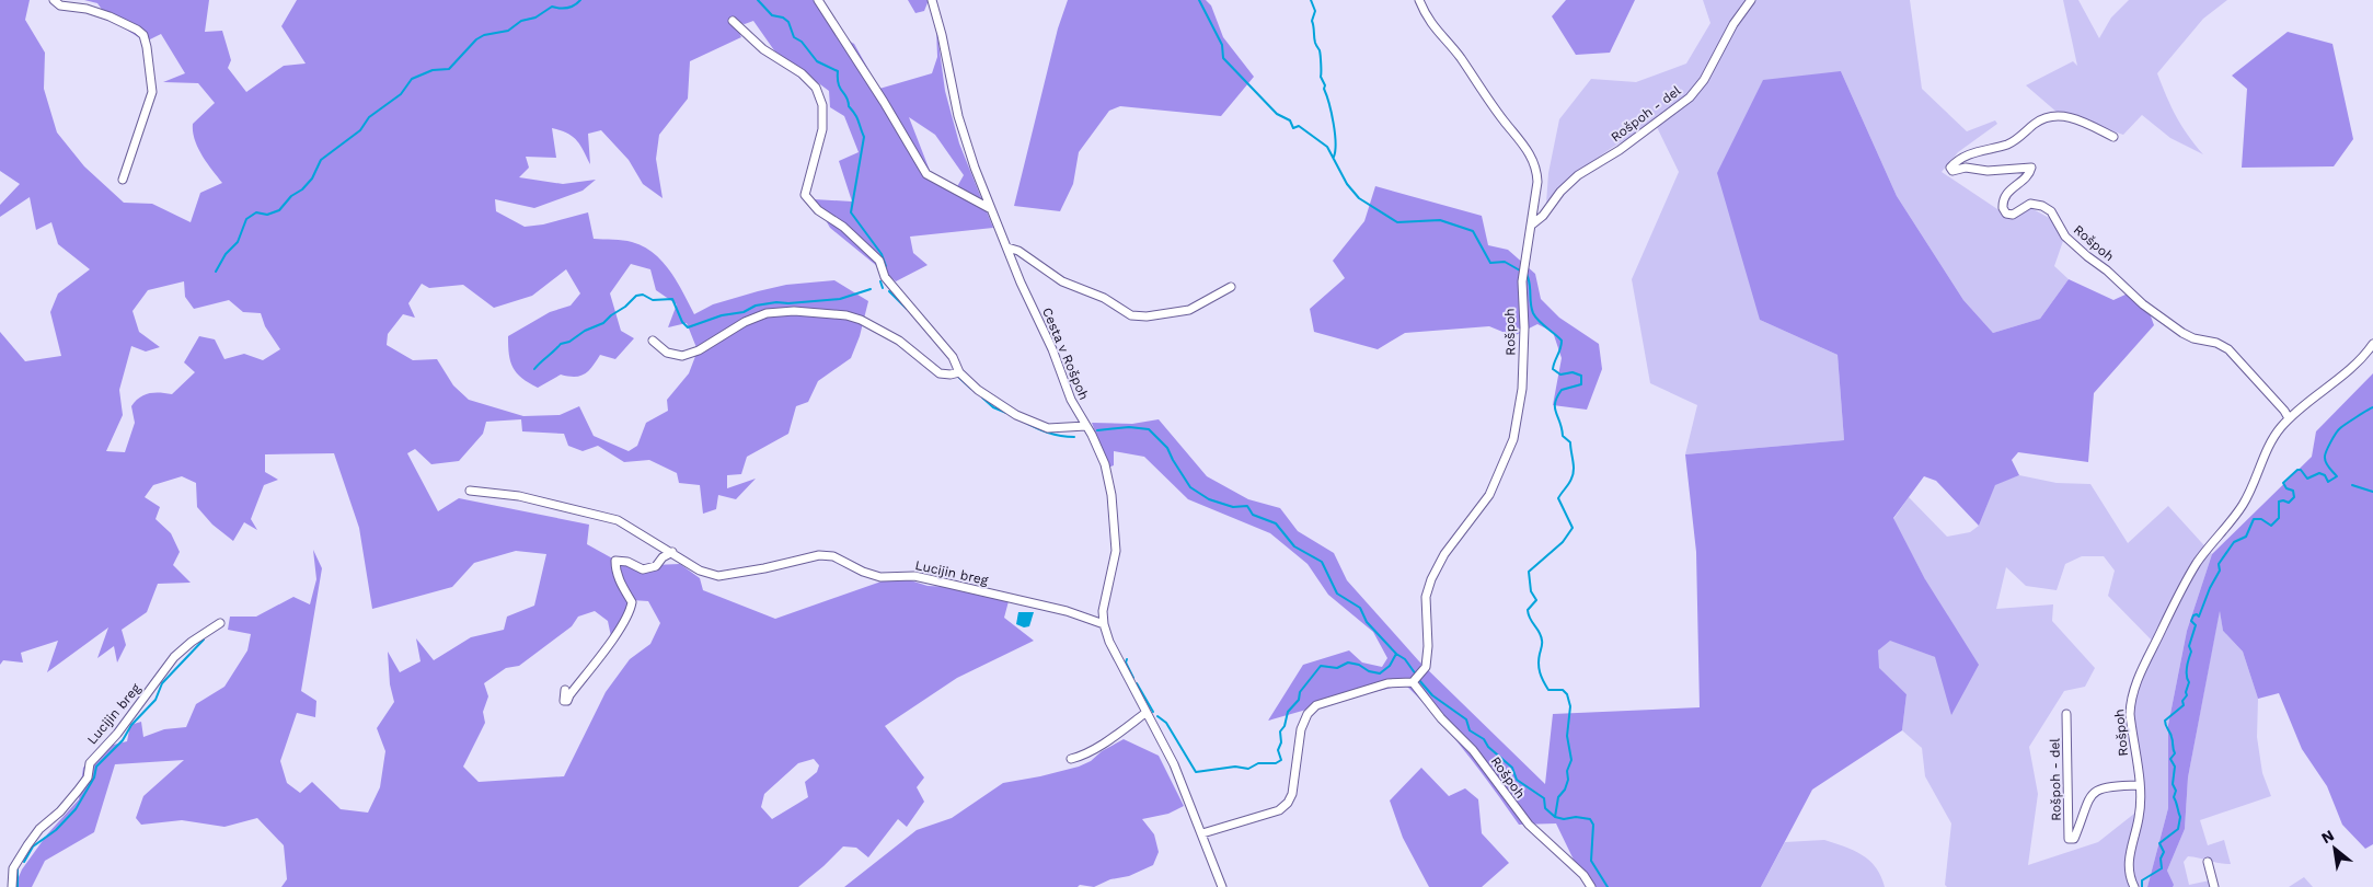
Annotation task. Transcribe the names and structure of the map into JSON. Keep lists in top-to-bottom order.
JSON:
{
  "streets": {
    "street": [
      "Rošpoh - del",
      "Rošpoh",
      "Cesta v Rošpoh",
      "Lucijin breg"
    ]
  },
  "crossings": [
    ["Rošpoh - del", "Rošpoh"],
    ["Cesta v Rošpoh", "Lucijin breg"]
  ],
  "north": "top left"
}
